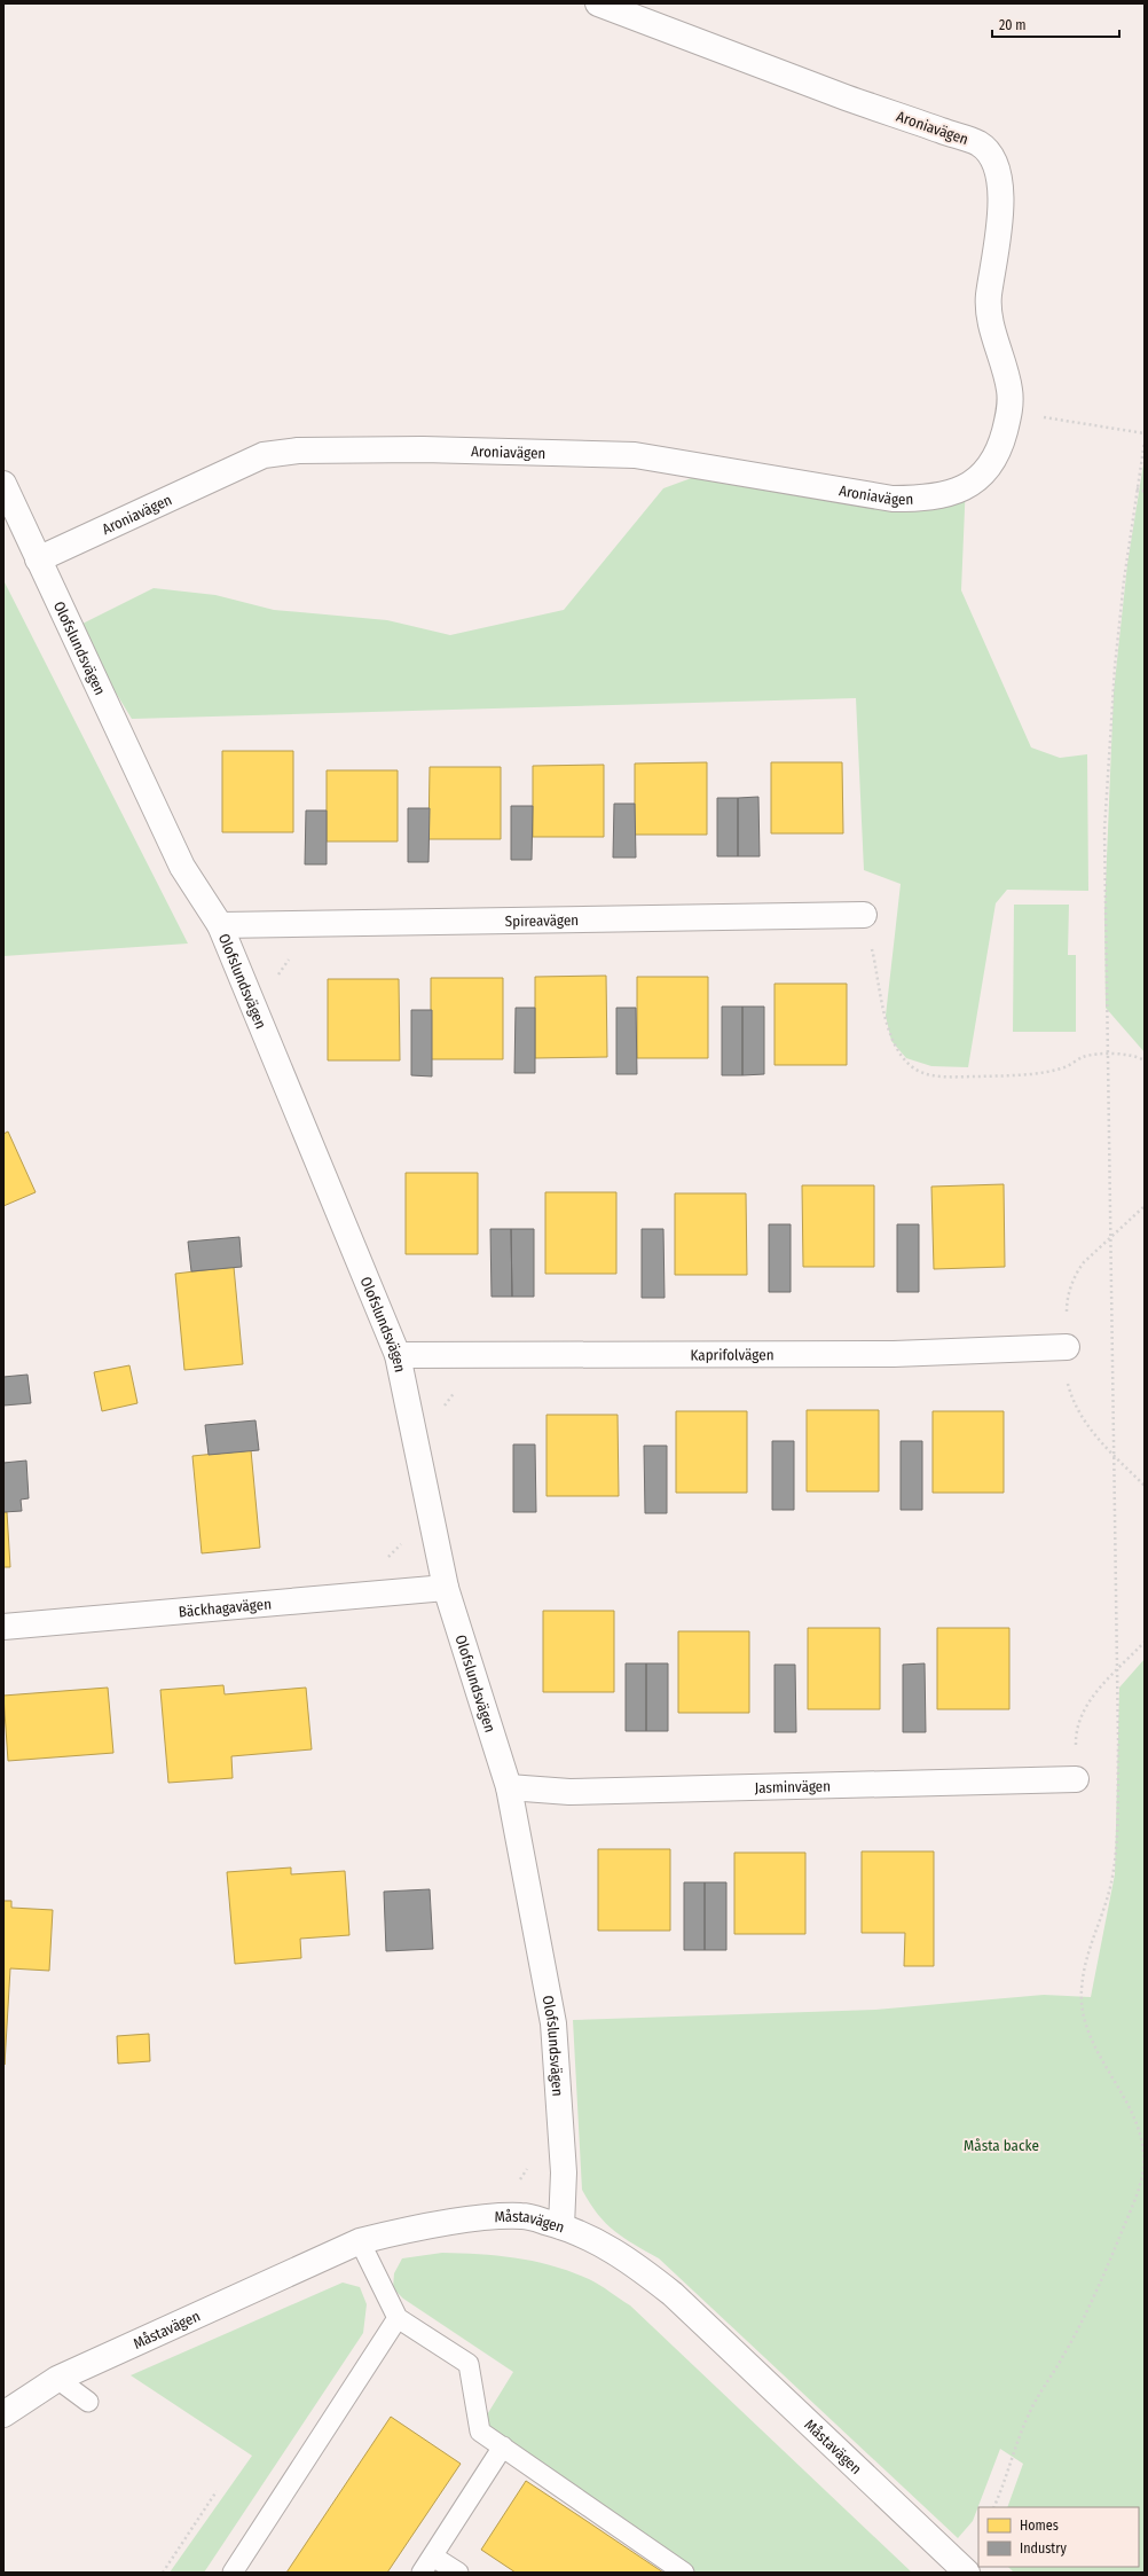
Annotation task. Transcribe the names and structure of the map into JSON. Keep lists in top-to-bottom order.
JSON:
{
  "streets": {
    "street": [
      "Aroniavägen",
      "Olofslundsvägen",
      "Spireavägen",
      "Kaprifolvägen",
      "Bäckhagavägen",
      "Jasminvägen",
      "Måstavägen"
    ]
  },
  "crossings": [
    ["Aroniavägen", "Olofslundsvägen"],
    ["Olofslundsvägen", "Spireavägen"],
    ["Olofslundsvägen", "Kaprifolvägen"],
    ["Olofslundsvägen", "Bäckhagavägen"],
    ["Olofslundsvägen", "Jasminvägen"],
    ["Olofslundsvägen", "Måstavägen"]
  ],
  "parks": ["Måsta backe"],
  "legend": ["Homes", "Industry"],
  "scale_bar": "20 m"
}
